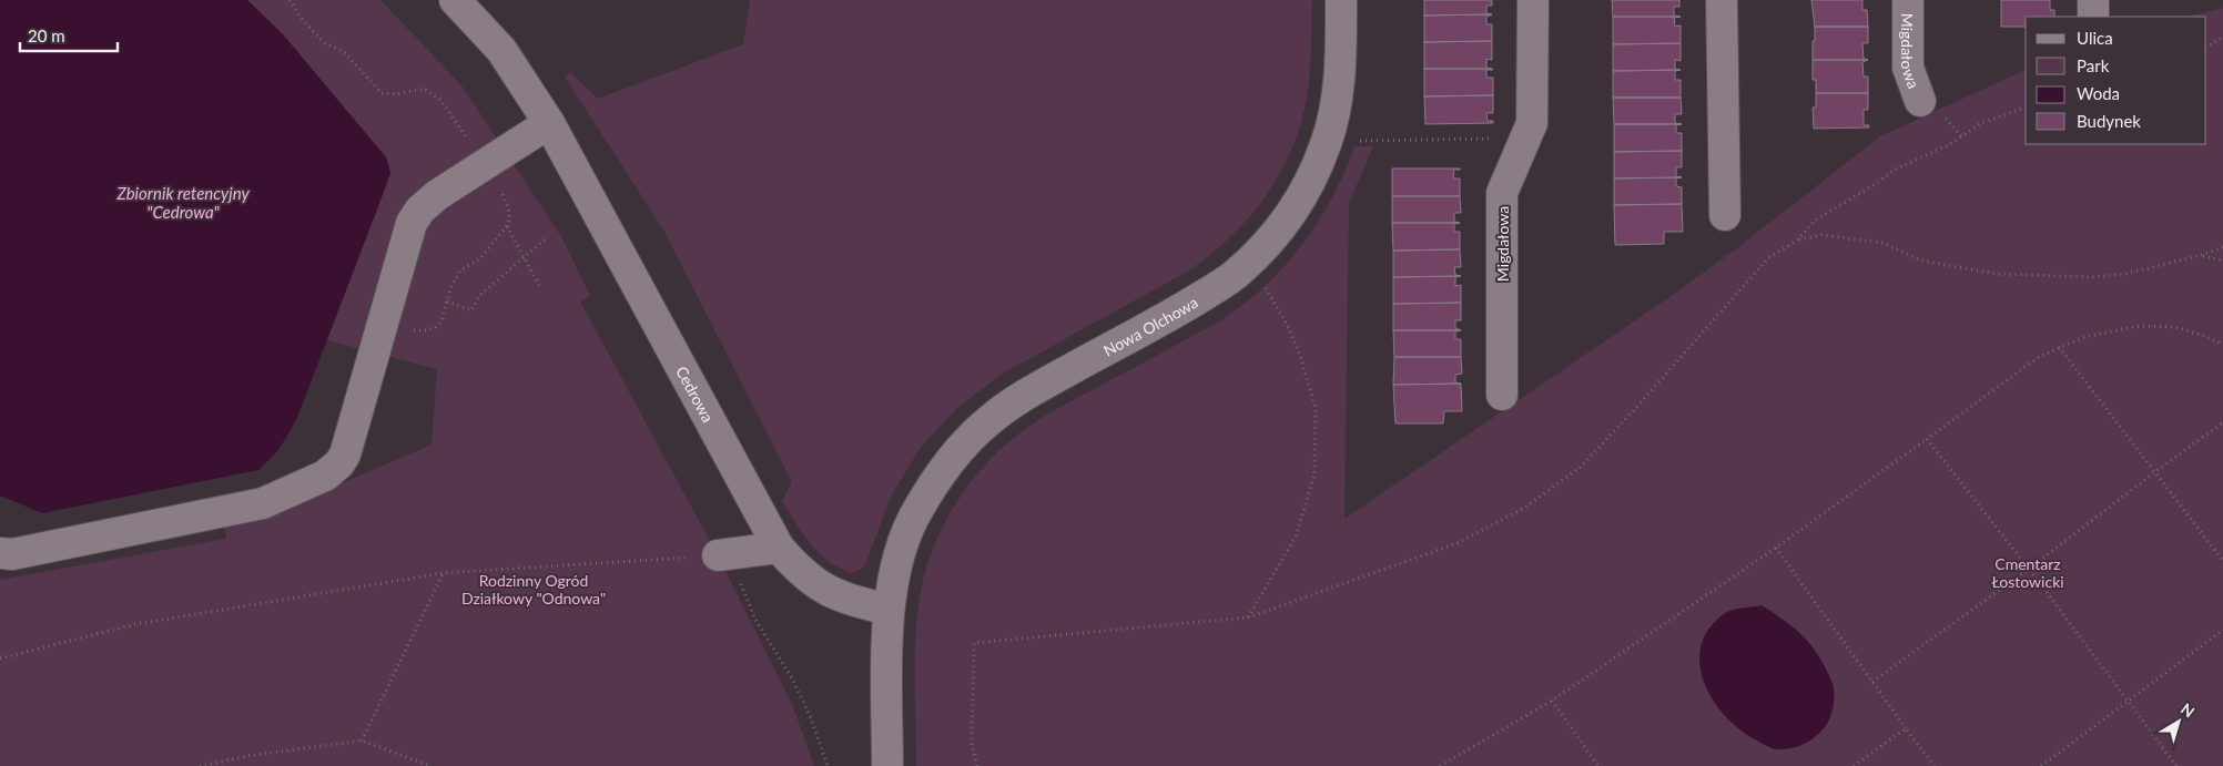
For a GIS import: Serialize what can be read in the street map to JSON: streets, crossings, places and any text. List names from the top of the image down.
{
  "streets": {
    "street": ["Migdałowa", "Nowa Olchowa", "Cedrowa"]
  },
  "crossings": [
    ["Nowa Olchowa", "Cedrowa"]
  ],
  "water": ["Zbiornik retencyjny \"Cedrowa\""],
  "parks": ["Cmentarz Łostowicki", "Rodzinny Ogród Działkowy \"Odnowa\""],
  "legend": [
    "Ulica",
    "Park",
    "Woda",
    "Budynek"
  ],
  "scale_bar": "20 m",
  "north": "top right"
}
